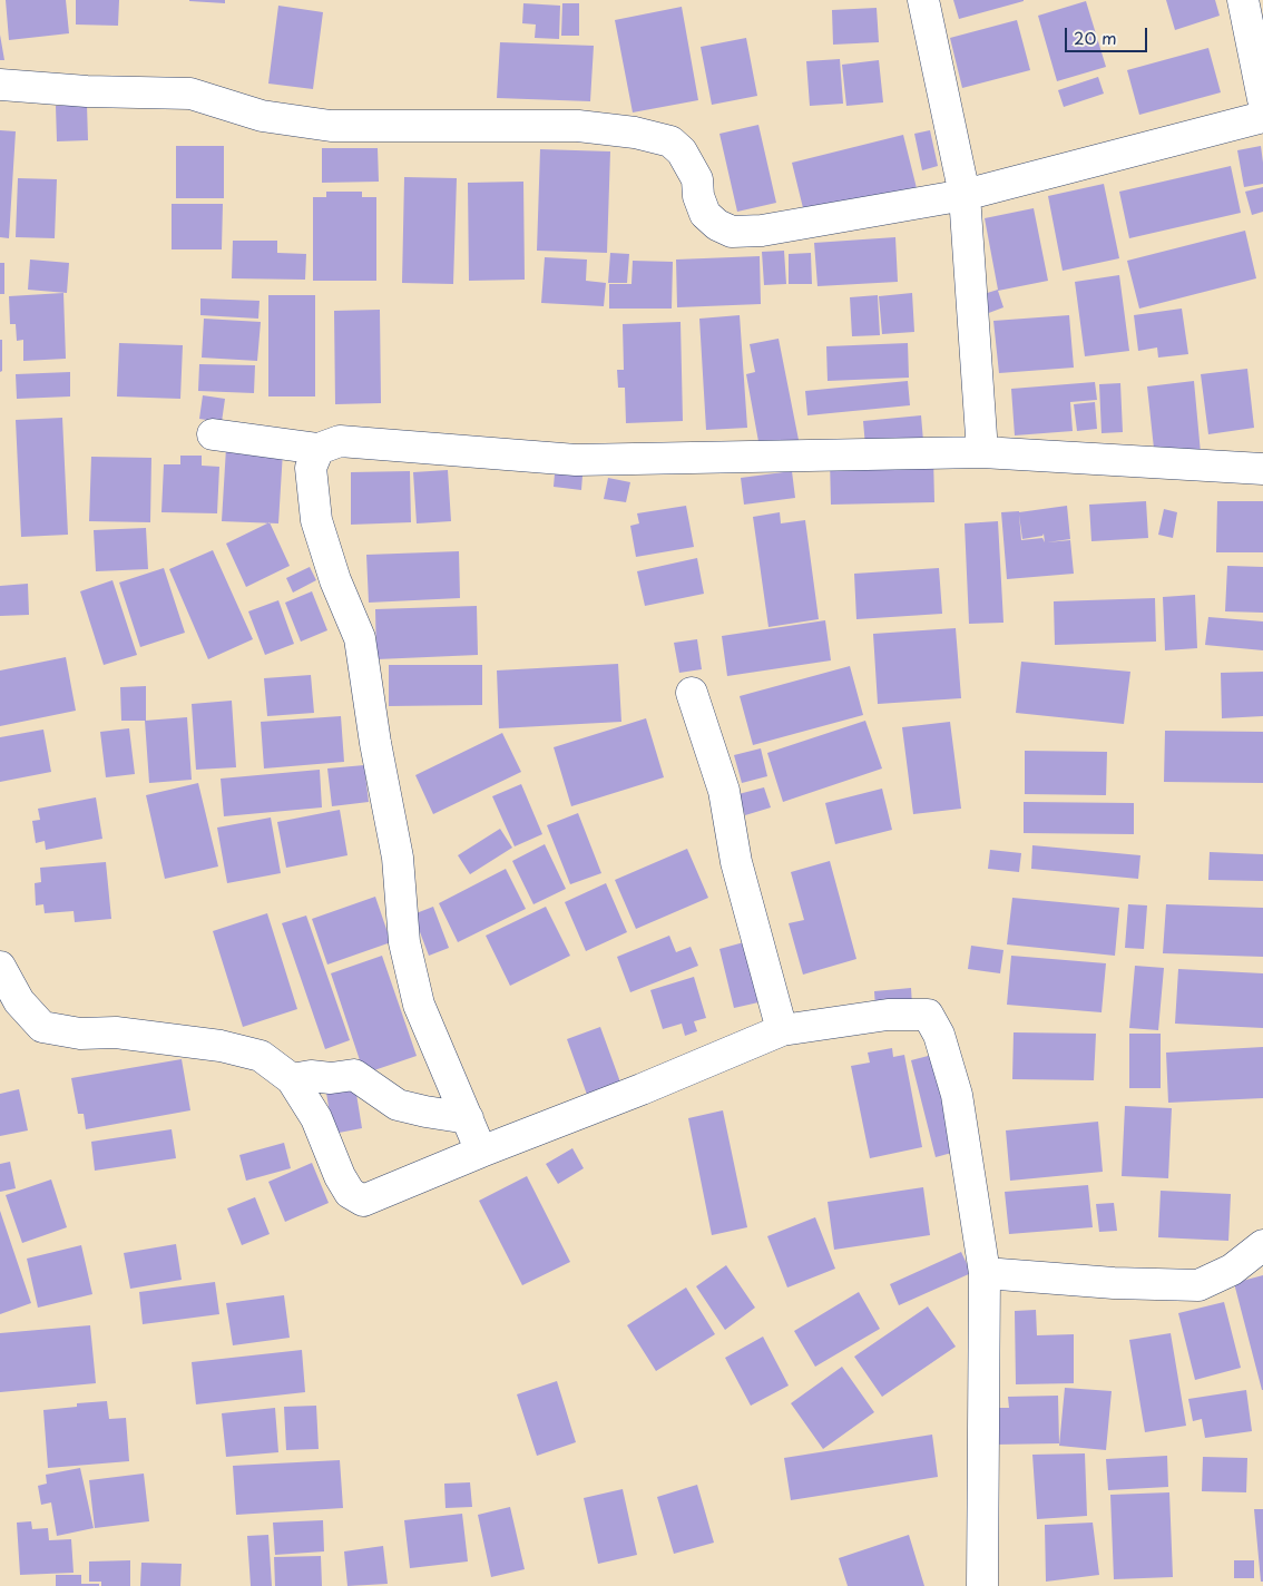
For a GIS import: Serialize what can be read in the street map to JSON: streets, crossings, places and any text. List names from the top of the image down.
{
  "scale_bar": "20 m"
}
